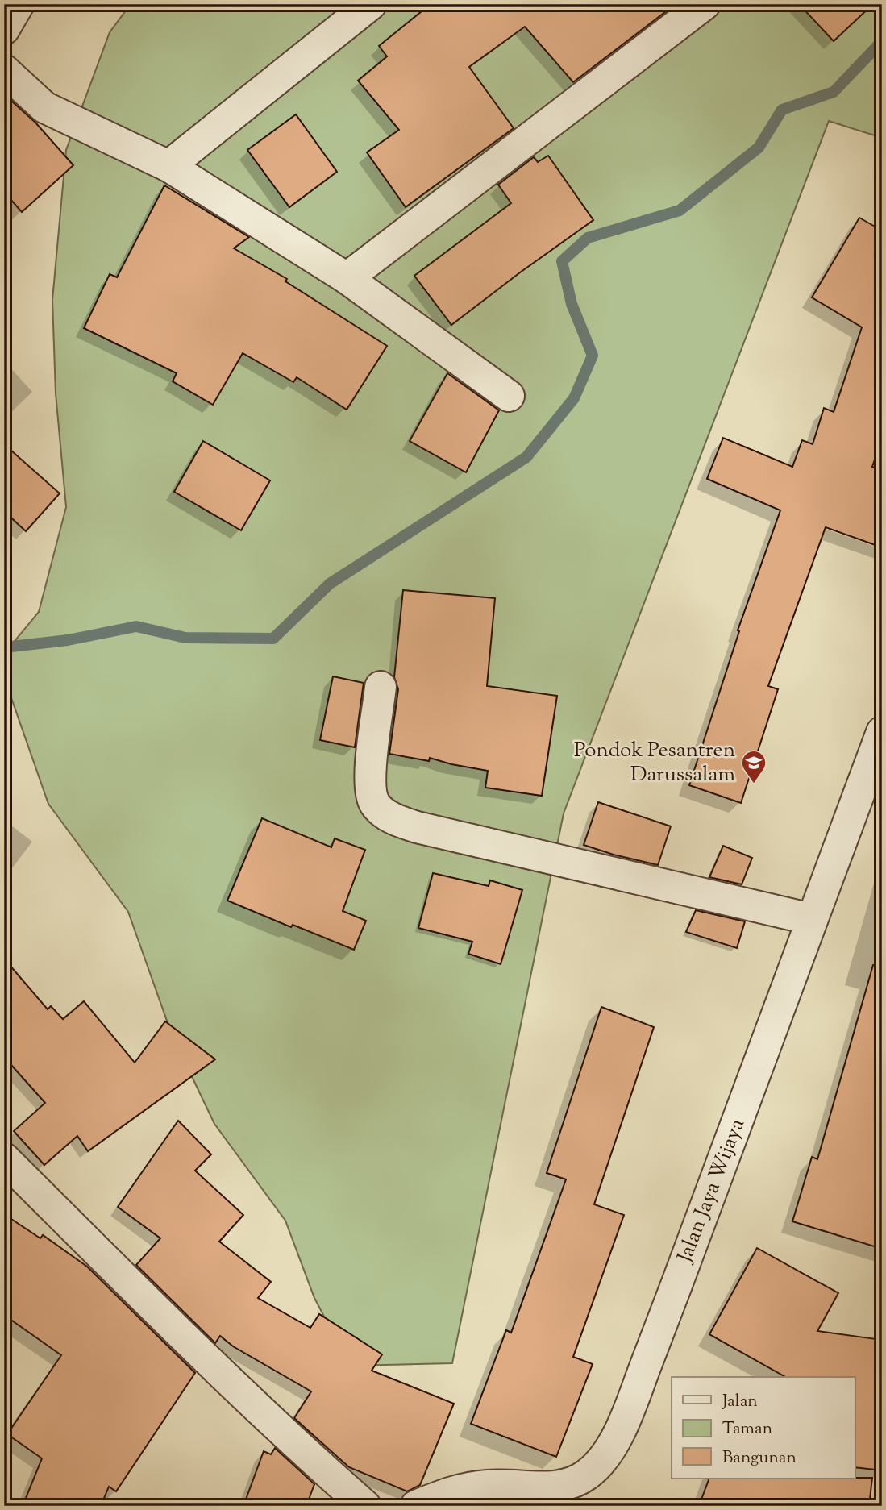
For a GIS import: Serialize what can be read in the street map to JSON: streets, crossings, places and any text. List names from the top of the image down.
{
  "streets": {
    "street": ["Jalan Jaya Wijaya"]
  },
  "places": {
    "school or university": ["Pondok Pesantren Darussalam"]
  },
  "legend": ["Jalan", "Taman", "Bangunan"]
}
